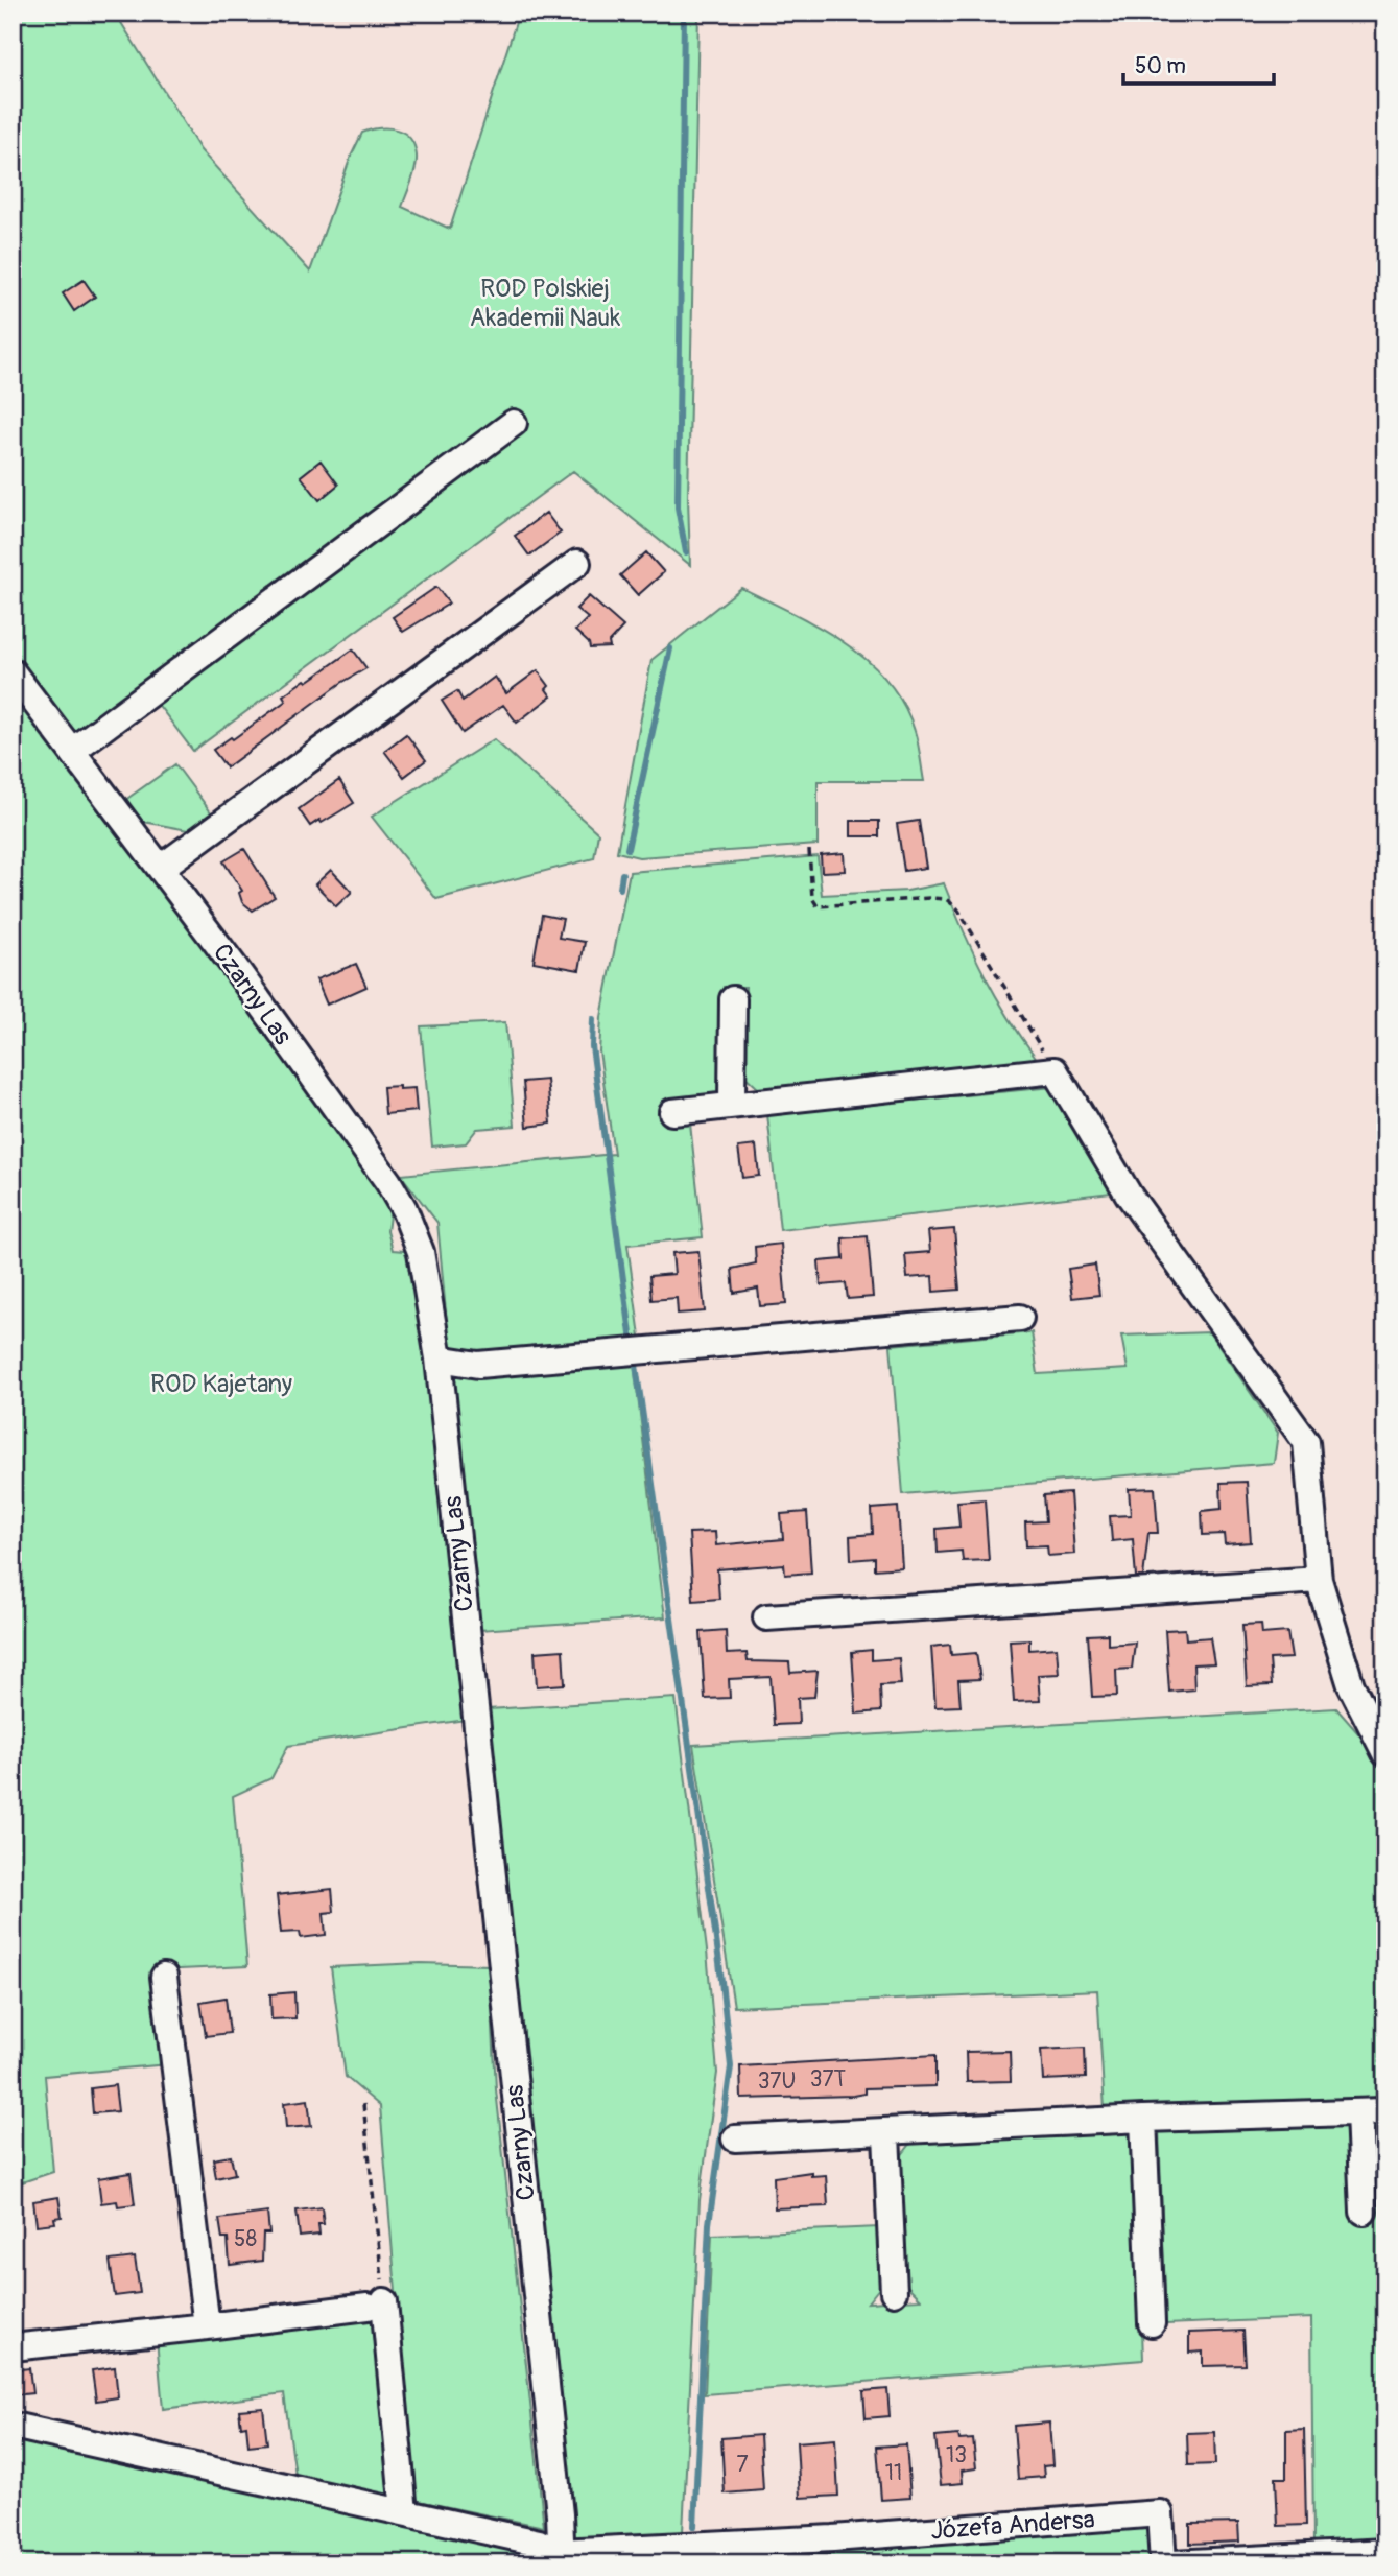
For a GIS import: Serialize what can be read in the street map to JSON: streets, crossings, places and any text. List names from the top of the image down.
{
  "streets": {
    "street": ["Czarny Las", "Józefa Andersa"]
  },
  "crossings": [
    ["Czarny Las", "Józefa Andersa"]
  ],
  "parks": ["ROD Polskiej Akademii Nauk", "ROD Kajetany"],
  "house_numbers": [
    "37T",
    "37U",
    "58",
    "13",
    "7",
    "11"
  ],
  "scale_bar": "50 m"
}
